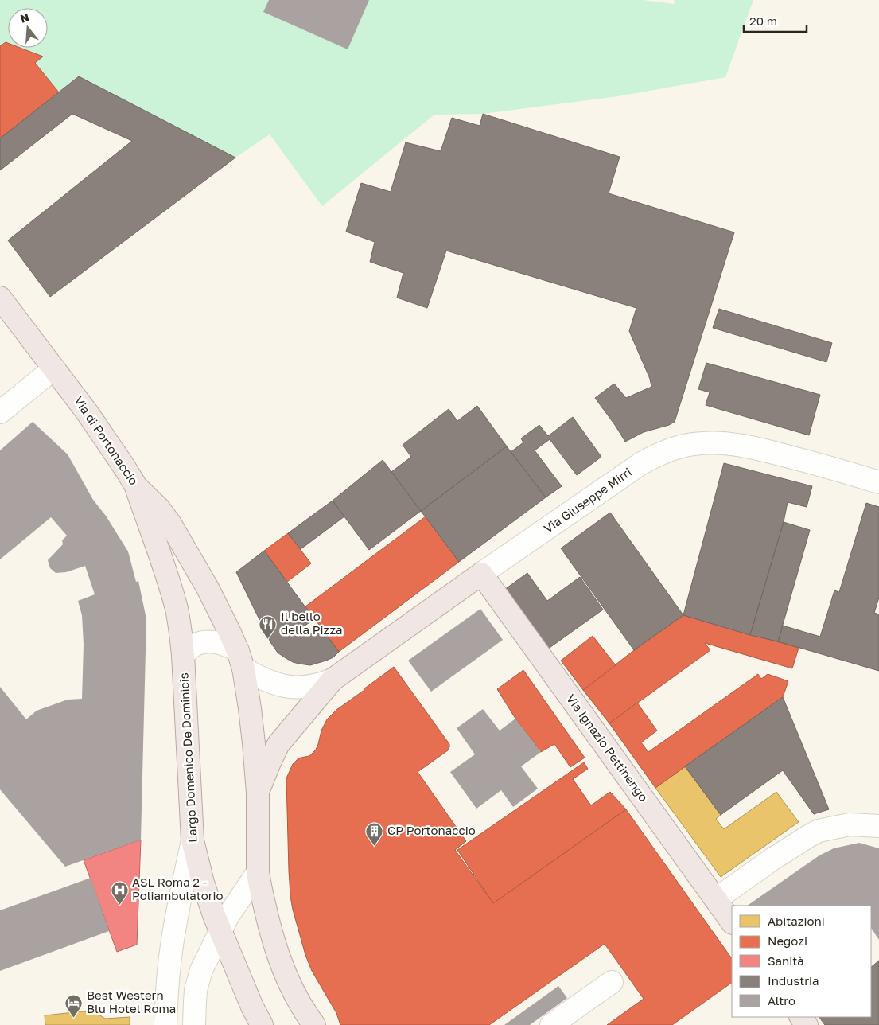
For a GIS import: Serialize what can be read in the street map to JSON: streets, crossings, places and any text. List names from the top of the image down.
{
  "streets": {
    "main road": [
      "Via di Portonaccio",
      "Via Giuseppe Mirri",
      "Via Ignazio Pettinengo",
      "Largo Domenico De Dominicis"
    ]
  },
  "crossings": [
    ["Via di Portonaccio", "Via Giuseppe Mirri"],
    ["Via di Portonaccio", "Largo Domenico De Dominicis"],
    ["Via Giuseppe Mirri", "Via Ignazio Pettinengo"]
  ],
  "places": {
    "restaurant": ["Il bello della Pizza"],
    "building": ["CP Portonaccio"],
    "hospital": ["ASL Roma 2 - Poliambulatorio"],
    "hotel": ["Best Western Blu Hotel Roma"]
  },
  "legend": [
    "Abitazioni",
    "Negozi",
    "Sanità",
    "Industria",
    "Altro"
  ],
  "scale_bar": "20 m",
  "north": "top"
}
